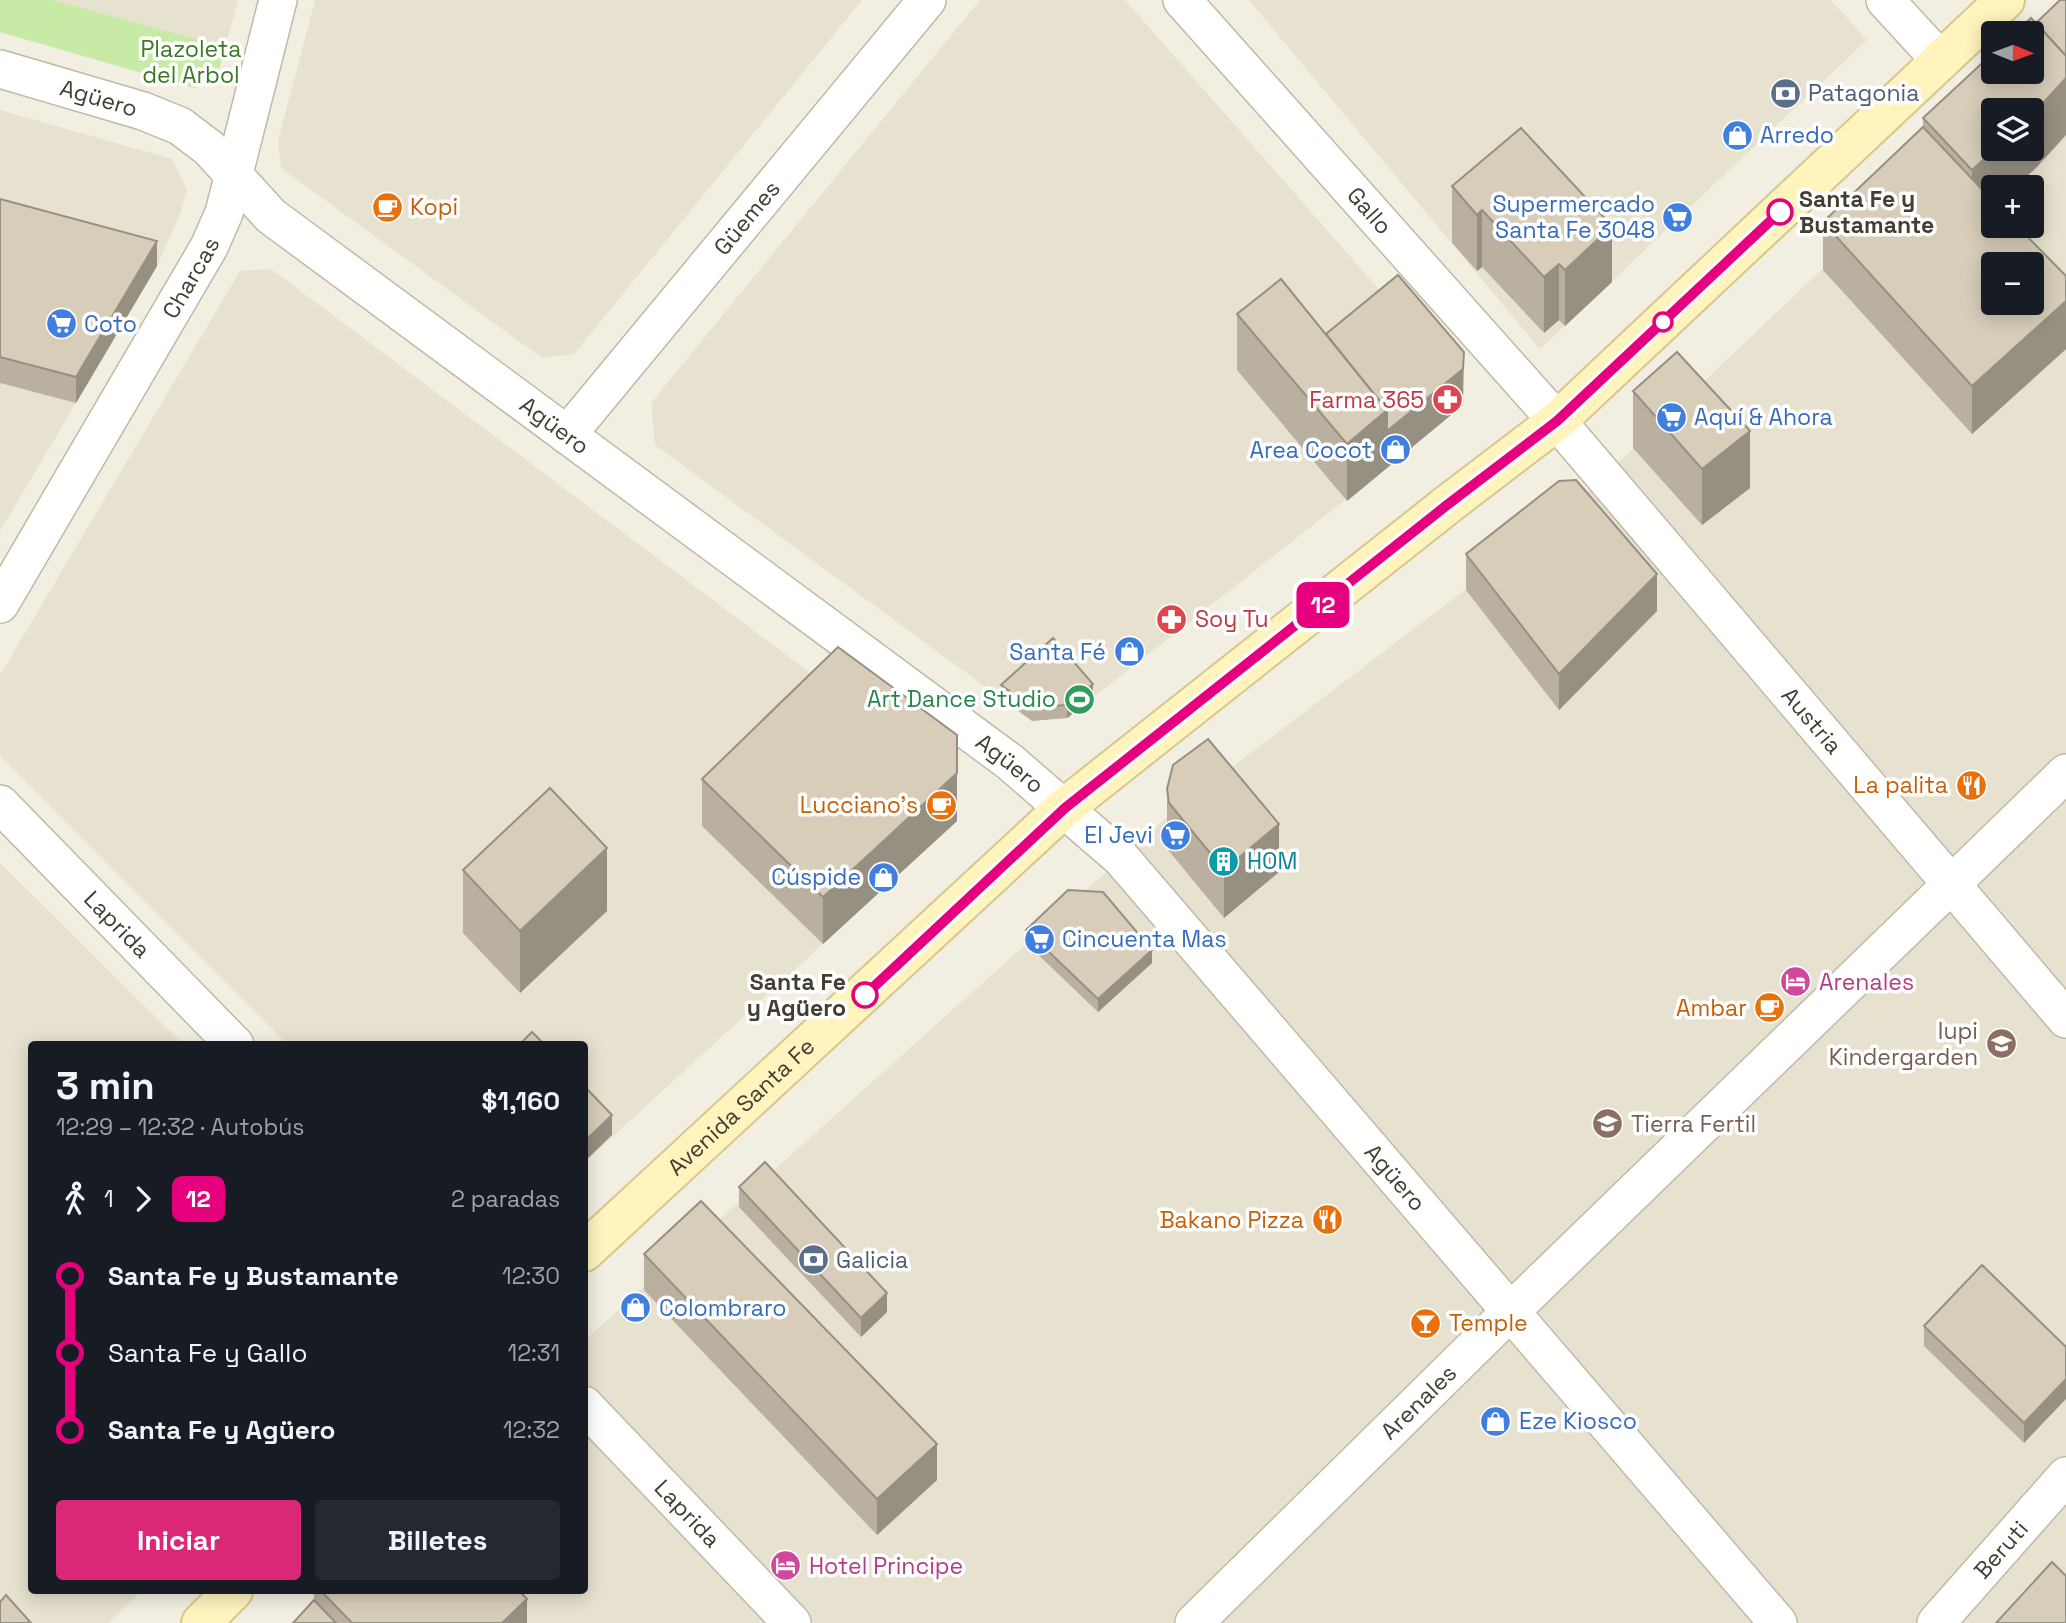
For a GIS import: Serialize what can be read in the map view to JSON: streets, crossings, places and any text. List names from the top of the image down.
{
  "streets": {
    "main road": ["Avenida Santa Fe"],
    "street": [
      "Agüero",
      "Gallo",
      "Güemes",
      "Charcas",
      "Austria",
      "Laprida",
      "Arenales",
      "Beruti"
    ]
  },
  "crossings": [
    ["Agüero", "Güemes"],
    ["Agüero", "Charcas"],
    ["Agüero", "Avenida Santa Fe"],
    ["Agüero", "Arenales"],
    ["Gallo", "Austria"],
    ["Gallo", "Avenida Santa Fe"],
    ["Austria", "Avenida Santa Fe"],
    ["Austria", "Arenales"]
  ],
  "parks": ["Plazoleta del Arbol"],
  "places": {
    "bank": ["Patagonia", "Galicia"],
    "shop": [
      "Arredo",
      "Area Cocot",
      "Santa Fé",
      "Cúspide",
      "Colombraro",
      "Eze Kiosco"
    ],
    "cafe": ["Kopi", "Lucciano's", "Ambar"],
    "other": ["Santa Fe y Bustamante", "Santa Fe y Agüero"],
    "supermarket": [
      "Supermercado Santa Fe 3048",
      "Coto",
      "Aquí & Ahora",
      "El Jevi",
      "Cincuenta Mas"
    ],
    "pharmacy": ["Farma 365", "Soy Tu"],
    "sports": ["Art Dance Studio"],
    "restaurant": ["La palita", "Bakano Pizza"],
    "building": ["HOM"],
    "hotel": ["Arenales", "Hotel Principe"],
    "school or university": ["Iupi Kindergarden", "Tierra Fertil"],
    "bar": ["Temple"]
  },
  "lines": ["bus line 12"],
  "north": "right",
  "page": {
    "on_map": "12",
    "map_buttons": ["+", "−"],
    "heading": ["3 min", "12:29 – 12:32 · Autobús", "$1,160"],
    "legs": ["1", "12", "2 paradas"],
    "list": [
      {
        "name": "Santa Fe y Bustamante",
        "value": "12:30"
      },
      {
        "name": "Santa Fe y Gallo",
        "value": "12:31"
      },
      {
        "name": "Santa Fe y Agüero",
        "value": "12:32"
      }
    ],
    "buttons": ["Iniciar", "Billetes"]
  }
}
